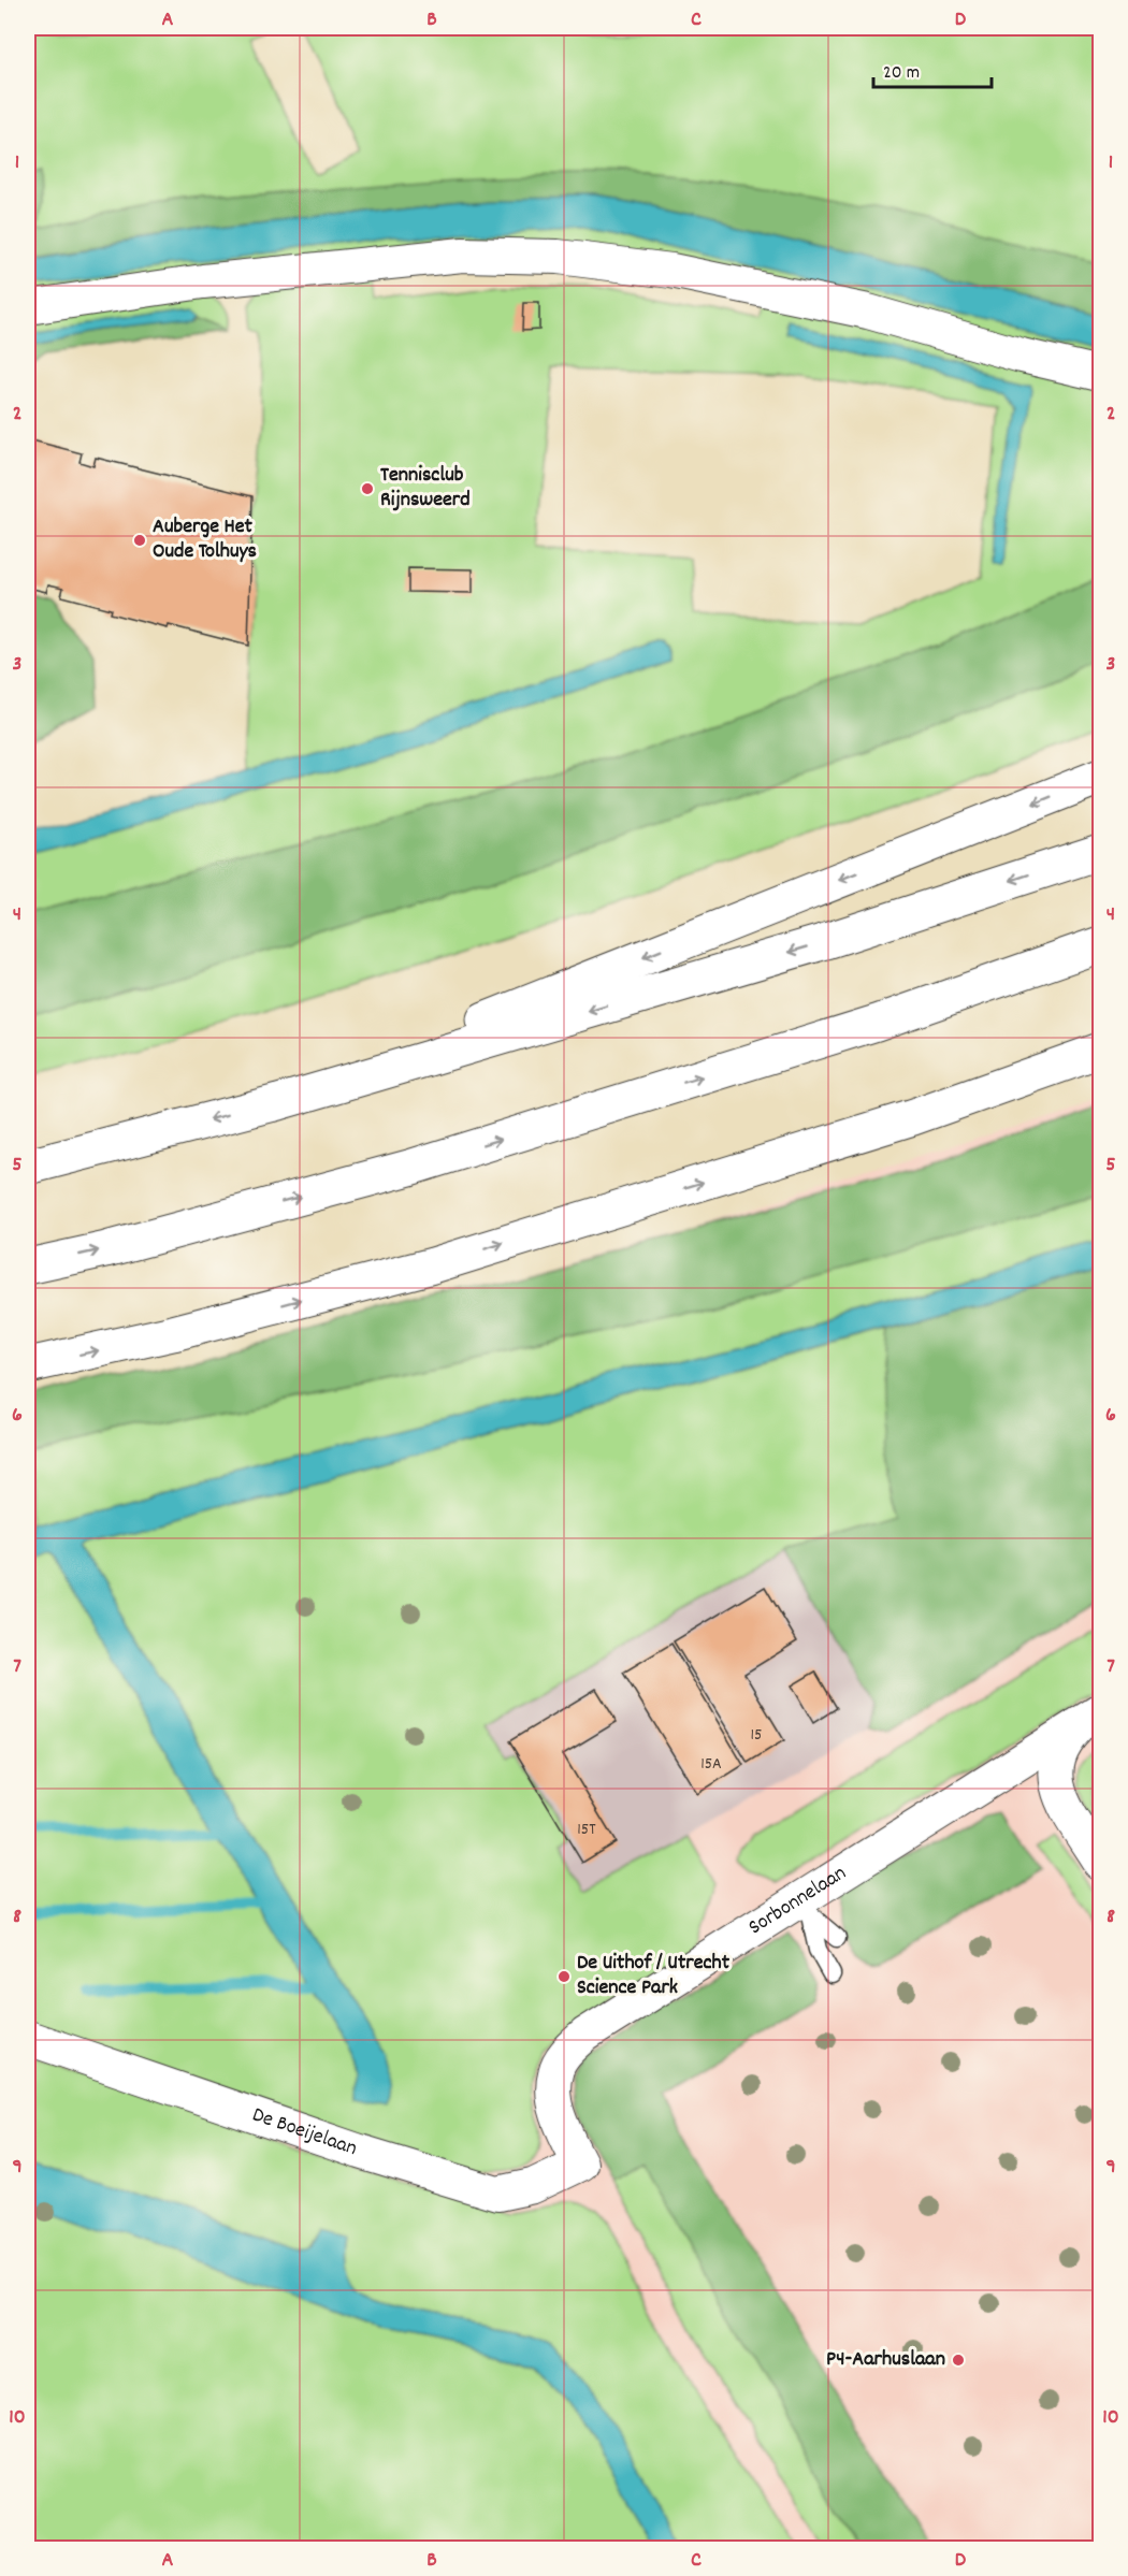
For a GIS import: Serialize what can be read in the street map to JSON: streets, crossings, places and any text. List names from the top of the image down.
{
  "streets": {
    "street": ["Sorbonnelaan", "De Boeijelaan"]
  },
  "crossings": [
    ["Sorbonnelaan", "De Boeijelaan"]
  ],
  "places": [
    "Tennisclub Rijnsweerd",
    "Auberge Het Oude Tolhuys",
    "De Uithof / Utrecht Science Park",
    "P4-Aarhuslaan"
  ],
  "house_numbers": ["15", "15A", "15T"],
  "scale_bar": "20 m",
  "grid": {
    "columns": [
      "A",
      "B",
      "C",
      "D"
    ],
    "rows": [
      "1",
      "2",
      "3",
      "4",
      "5",
      "6",
      "7",
      "8",
      "9",
      "10"
    ]
  }
}
